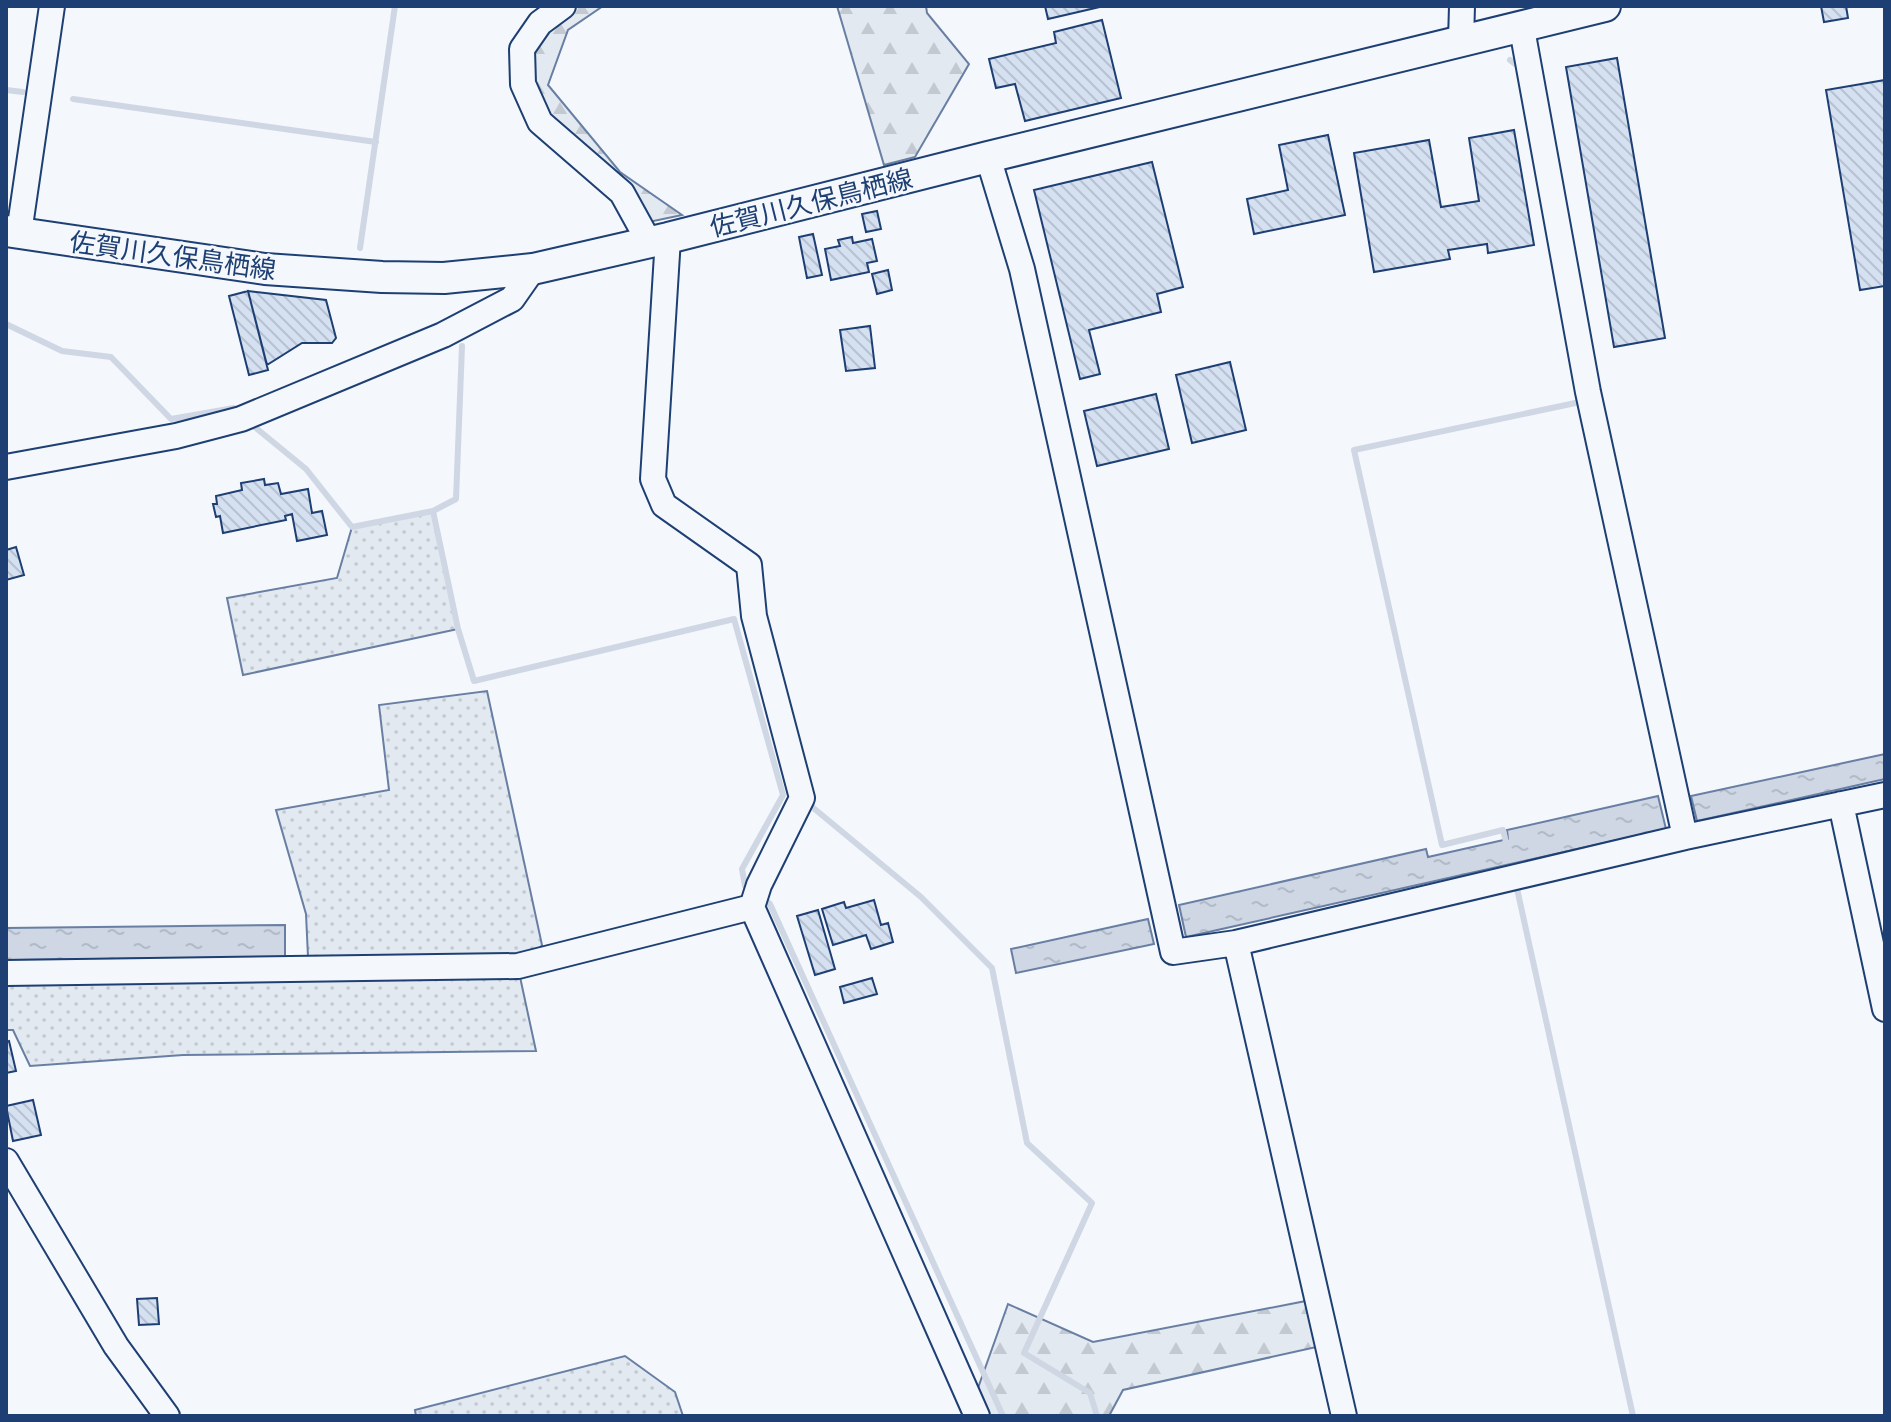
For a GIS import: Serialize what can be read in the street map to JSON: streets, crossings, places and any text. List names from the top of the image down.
{
  "streets": {
    "main road": ["佐賀川久保鳥栖線"]
  }
}
